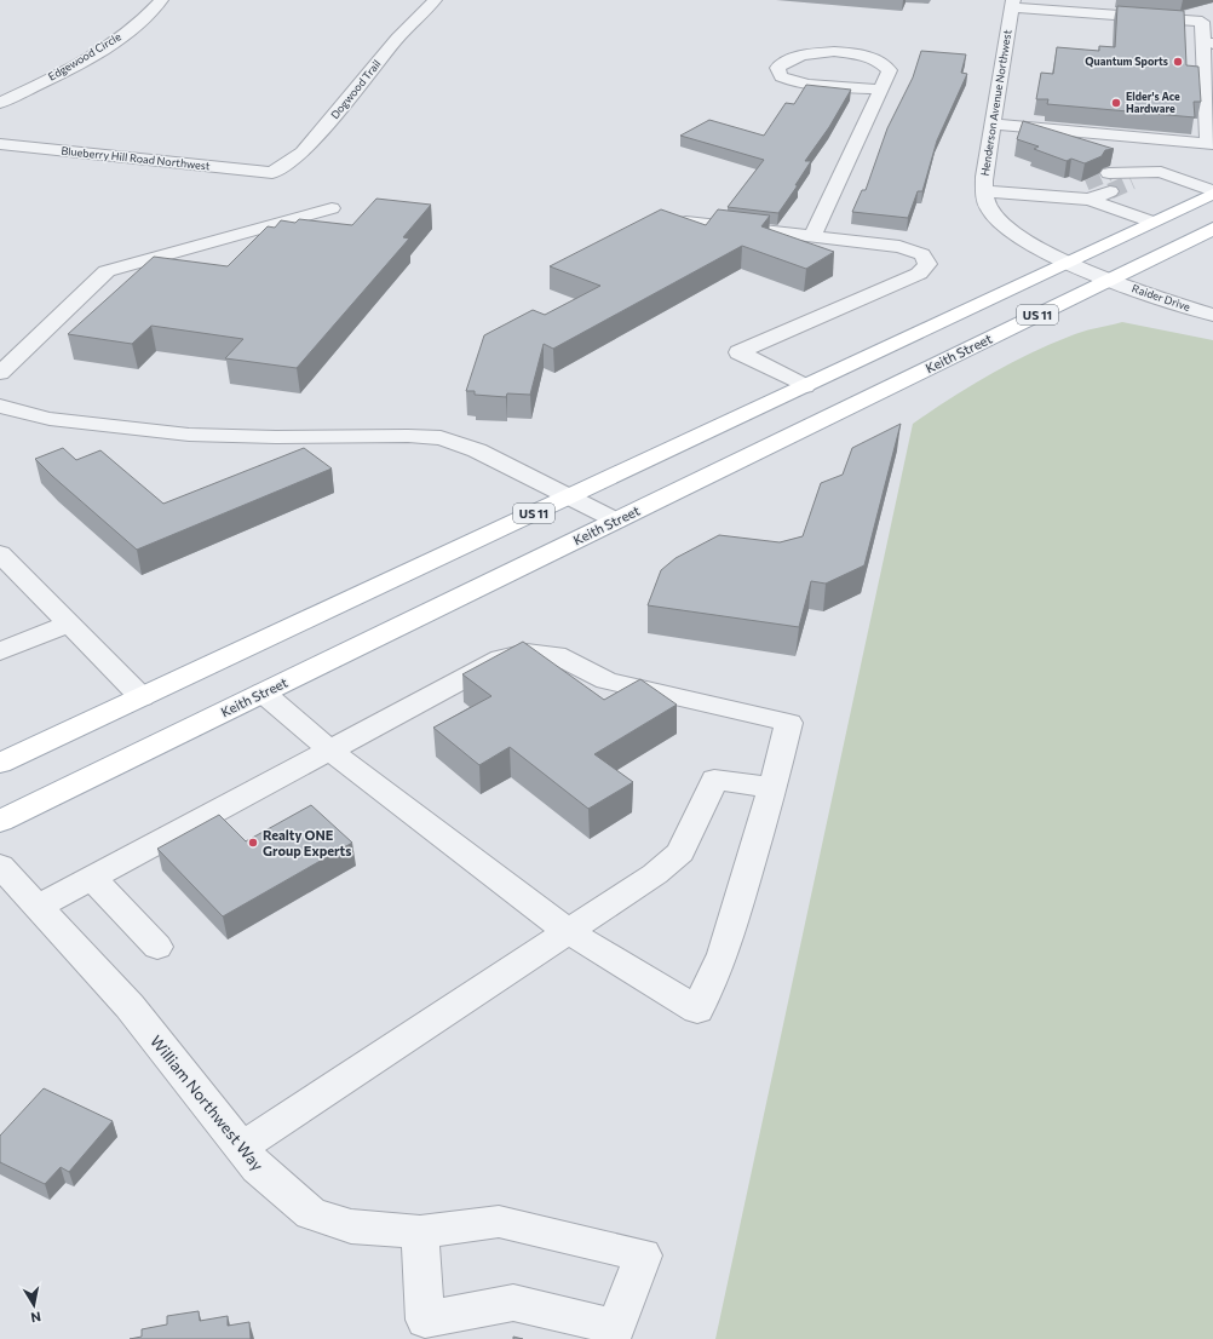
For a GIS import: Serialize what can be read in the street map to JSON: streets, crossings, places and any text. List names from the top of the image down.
{
  "streets": {
    "main road": ["US 11", "Keith Street"],
    "street": [
      "Edgewood Circle",
      "Dogwood Trail",
      "Henderson Avenue Northwest",
      "Blueberry Hill Road Northwest",
      "Raider Drive",
      "William Northwest Way"
    ]
  },
  "crossings": [
    ["Dogwood Trail", "Blueberry Hill Road Northwest"],
    ["Henderson Avenue Northwest", "Raider Drive"],
    ["Henderson Avenue Northwest", "US 11"],
    ["Henderson Avenue Northwest", "Keith Street"],
    ["Raider Drive", "Keith Street"]
  ],
  "places": ["Quantum Sports", "Elder's Ace Hardware", "Realty ONE Group Experts"],
  "north": "bottom"
}
